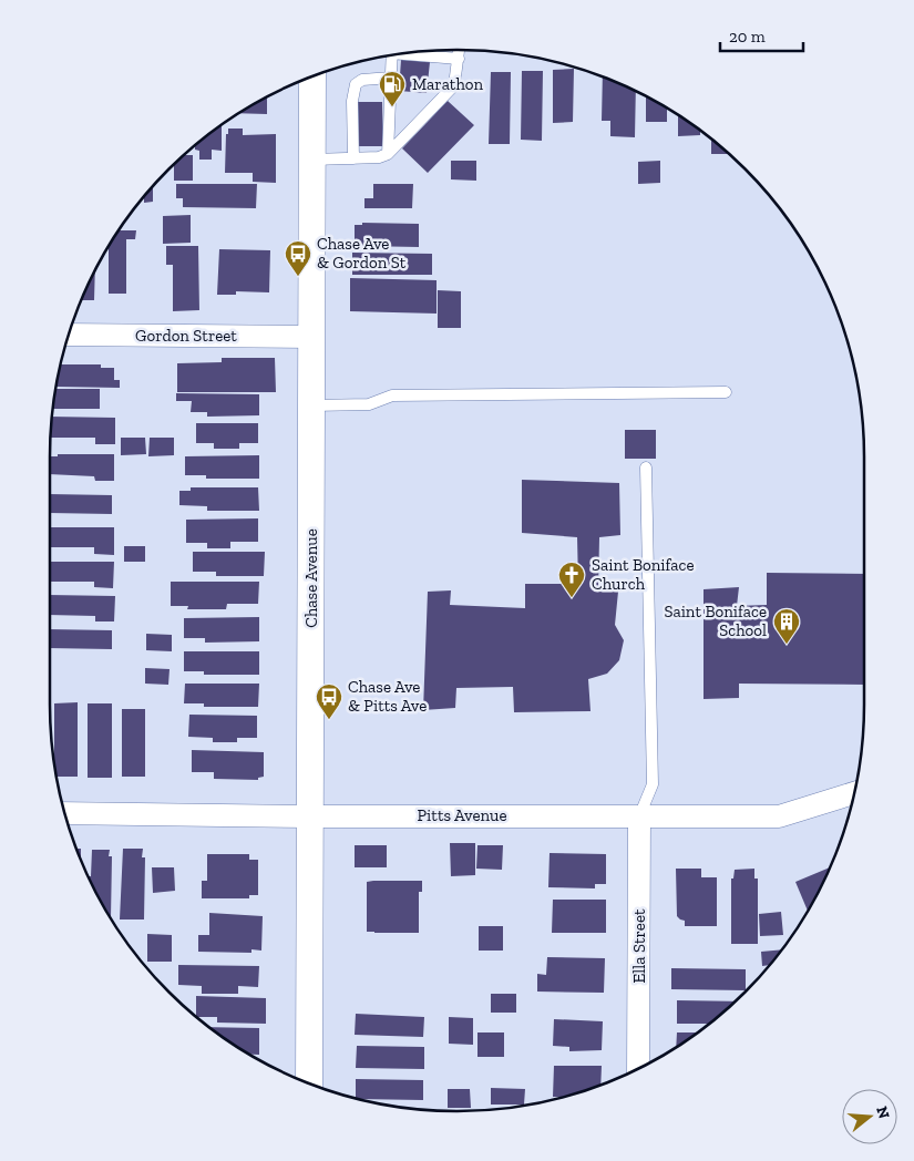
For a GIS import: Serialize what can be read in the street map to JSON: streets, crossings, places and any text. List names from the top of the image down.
{
  "streets": {
    "street": [
      "Gordon Street",
      "Chase Avenue",
      "Pitts Avenue",
      "Ella Street"
    ]
  },
  "crossings": [
    ["Gordon Street", "Chase Avenue"],
    ["Chase Avenue", "Pitts Avenue"],
    ["Pitts Avenue", "Ella Street"]
  ],
  "places": {
    "fuel station": ["Marathon"],
    "bus stop": ["Chase Ave & Gordon St", "Chase Ave & Pitts Ave"],
    "church": ["Saint Boniface Church"],
    "building": ["Saint Boniface School"]
  },
  "scale_bar": "20 m",
  "north": "right"
}
